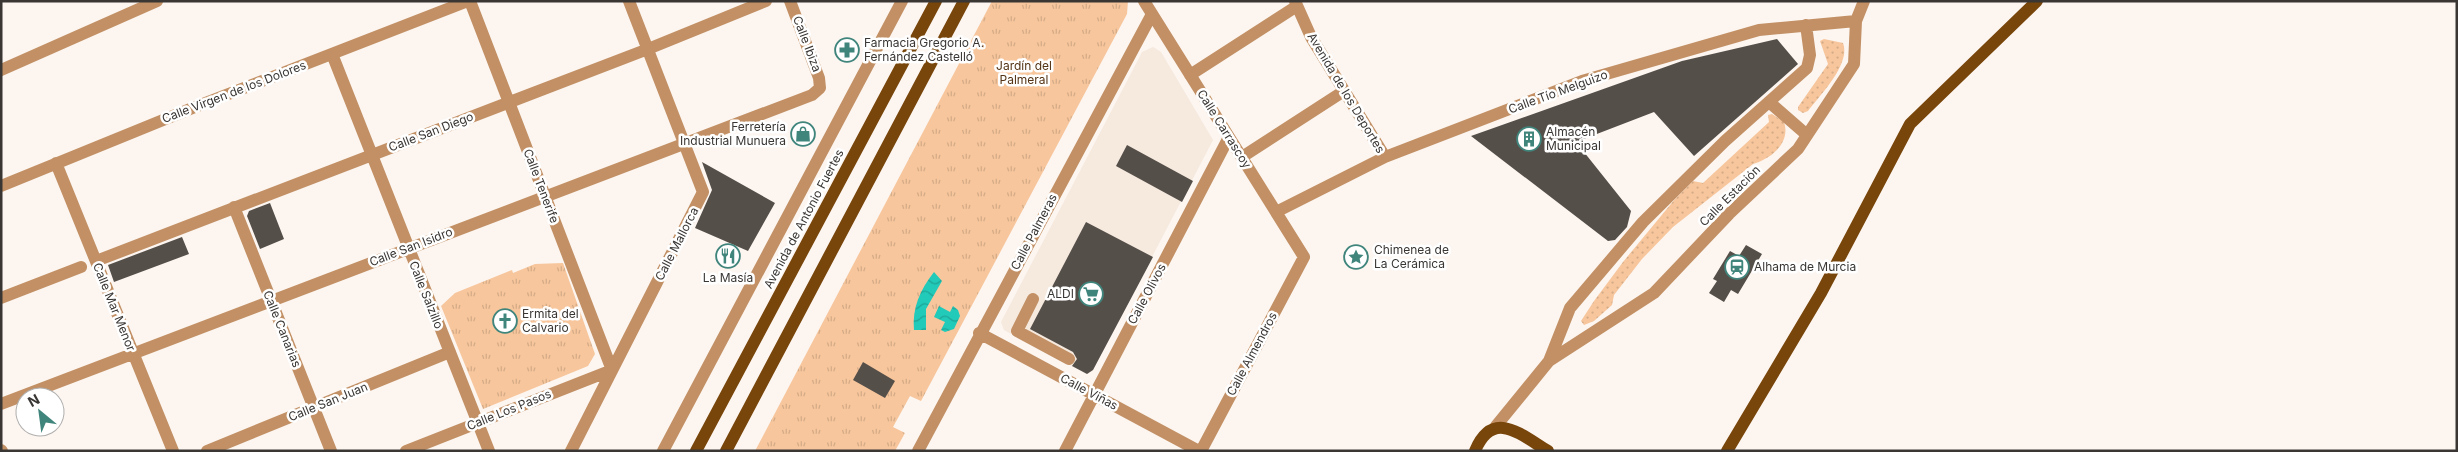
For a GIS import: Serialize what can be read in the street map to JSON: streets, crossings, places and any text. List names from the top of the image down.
{
  "streets": {
    "main road": ["Calle Estación", "Avenida de Antonio Fuertes"],
    "street": [
      "Calle Ibiza",
      "Calle Virgen de los Dolores",
      "Calle Tío Melguizo",
      "Avenida de los Deportes",
      "Calle Carrascoy",
      "Calle San Diego",
      "Calle Tenerife",
      "Calle Palmeras",
      "Calle Mallorca",
      "Calle San Isidro",
      "Calle Olivos",
      "Calle Salzillo",
      "Calle Mar Menor",
      "Calle Canarias",
      "Calle Almendros",
      "Calle Viñas",
      "Calle San Juan",
      "Calle Los Pasos"
    ]
  },
  "crossings": [
    ["Calle Ibiza", "Calle San Isidro"],
    ["Calle Virgen de los Dolores", "Calle Tenerife"],
    ["Calle Virgen de los Dolores", "Calle Salzillo"],
    ["Calle Virgen de los Dolores", "Calle Mar Menor"],
    ["Calle Tío Melguizo", "Avenida de los Deportes"],
    ["Calle Tío Melguizo", "Calle Carrascoy"],
    ["Calle Tío Melguizo", "Calle Estación"],
    ["Calle Carrascoy", "Calle Palmeras"],
    ["Calle Carrascoy", "Calle Olivos"],
    ["Calle Carrascoy", "Calle Almendros"],
    ["Calle San Diego", "Calle Tenerife"],
    ["Calle San Diego", "Calle Mallorca"],
    ["Calle San Diego", "Calle Salzillo"],
    ["Calle San Diego", "Calle Mar Menor"],
    ["Calle San Diego", "Calle Canarias"],
    ["Calle Tenerife", "Calle Mallorca"],
    ["Calle Tenerife", "Calle San Isidro"],
    ["Calle Tenerife", "Calle Los Pasos"],
    ["Calle Palmeras", "Calle Viñas"],
    ["Calle Mallorca", "Calle San Isidro"],
    ["Calle Mallorca", "Calle Los Pasos"],
    ["Calle San Isidro", "Calle Salzillo"],
    ["Calle San Isidro", "Calle Mar Menor"],
    ["Calle San Isidro", "Calle Canarias"],
    ["Calle Olivos", "Calle Viñas"],
    ["Calle Salzillo", "Calle San Juan"],
    ["Calle Salzillo", "Calle Los Pasos"],
    ["Calle Canarias", "Calle San Juan"],
    ["Calle Almendros", "Calle Viñas"]
  ],
  "parks": ["Jardín del Palmeral"],
  "places": {
    "pharmacy": ["Farmacia Gregorio A. Fernández Castelló"],
    "shop": ["Ferretería Industrial Munuera"],
    "building": ["Almacén Municipal"],
    "restaurant": ["La Masía"],
    "place": ["Chimenea de La Cerámica"],
    "station": ["Alhama de Murcia"],
    "supermarket": ["ALDI"],
    "church": ["Ermita del Calvario"]
  },
  "north": "top left"
}
